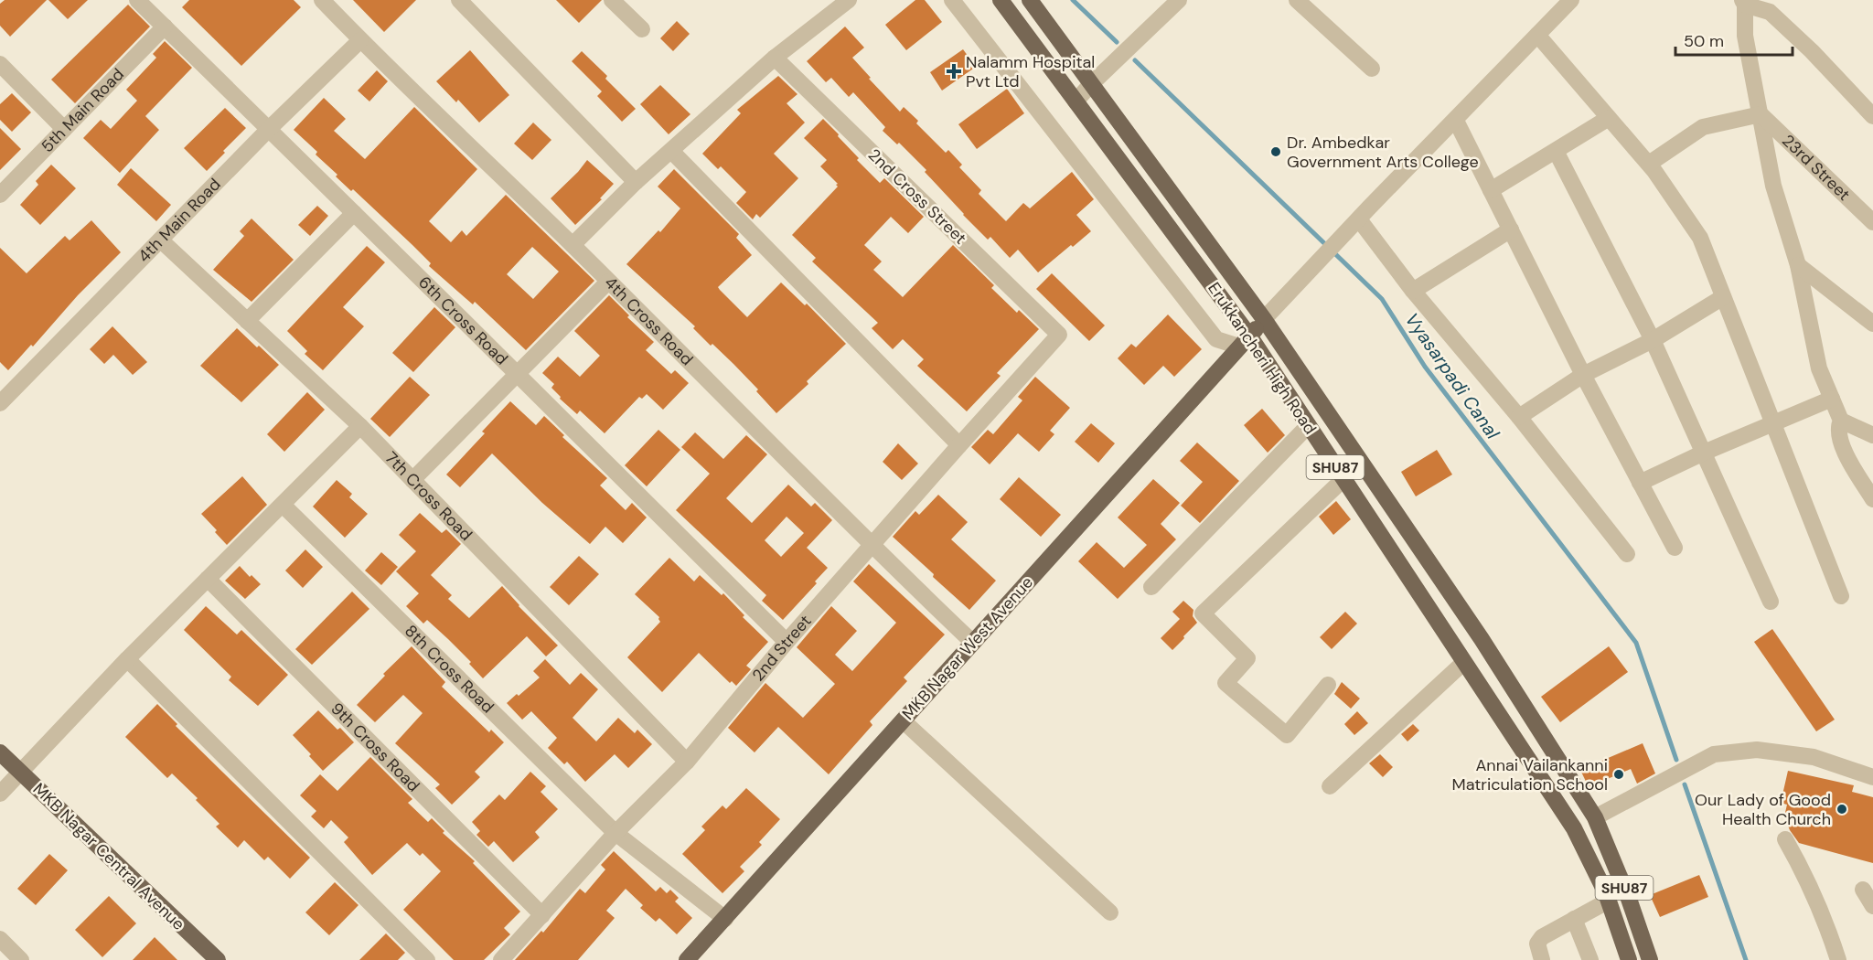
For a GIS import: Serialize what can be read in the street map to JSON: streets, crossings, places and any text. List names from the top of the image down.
{
  "streets": {
    "main road": [
      "Erukkancheri High Road",
      "SHU87",
      "MKB Nagar West Avenue",
      "MKB Nagar Central Avenue"
    ],
    "street": [
      "5th Main Road",
      "23rd Street",
      "2nd Cross Street",
      "4th Main Road",
      "6th Cross Road",
      "4th Cross Road",
      "7th Cross Road",
      "2nd Street",
      "8th Cross Road",
      "9th Cross Road"
    ]
  },
  "crossings": [
    ["5th Main Road", "6th Cross Road"],
    ["2nd Cross Street", "2nd Street"],
    ["4th Main Road", "6th Cross Road"],
    ["4th Main Road", "4th Cross Road"],
    ["4th Main Road", "7th Cross Road"],
    ["6th Cross Road", "2nd Street"],
    ["4th Cross Road", "MKB Nagar West Avenue"],
    ["4th Cross Road", "2nd Street"],
    ["Erukkancheri High Road", "MKB Nagar West Avenue"],
    ["SHU87", "MKB Nagar West Avenue"],
    ["7th Cross Road", "2nd Street"],
    ["MKB Nagar West Avenue", "8th Cross Road"],
    ["2nd Street", "8th Cross Road"],
    ["2nd Street", "9th Cross Road"]
  ],
  "water": ["Vyasarpadi Canal"],
  "places": {
    "health": ["Nalamm Hospital Pvt Ltd"],
    "other": ["Dr. Ambedkar Government Arts College", "Annai Vailankanni Matriculation School", "Our Lady of Good Health Church"]
  },
  "scale_bar": "50 m"
}
